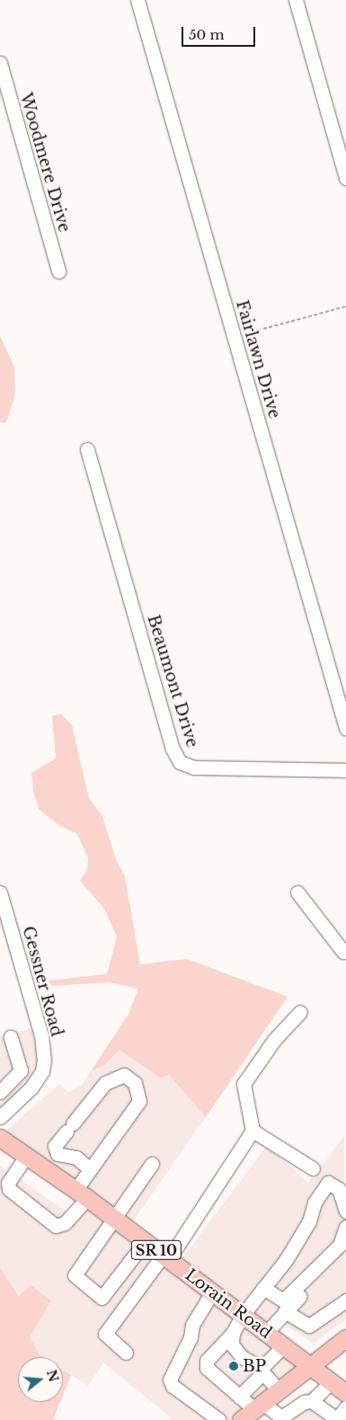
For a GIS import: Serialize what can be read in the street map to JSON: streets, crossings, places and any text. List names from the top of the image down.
{
  "streets": {
    "main road": ["SR 10", "Lorain Road"],
    "street": [
      "Woodmere Drive",
      "Fairlawn Drive",
      "Beaumont Drive",
      "Gessner Road"
    ]
  },
  "places": ["BP"],
  "scale_bar": "50 m",
  "north": "right"
}
